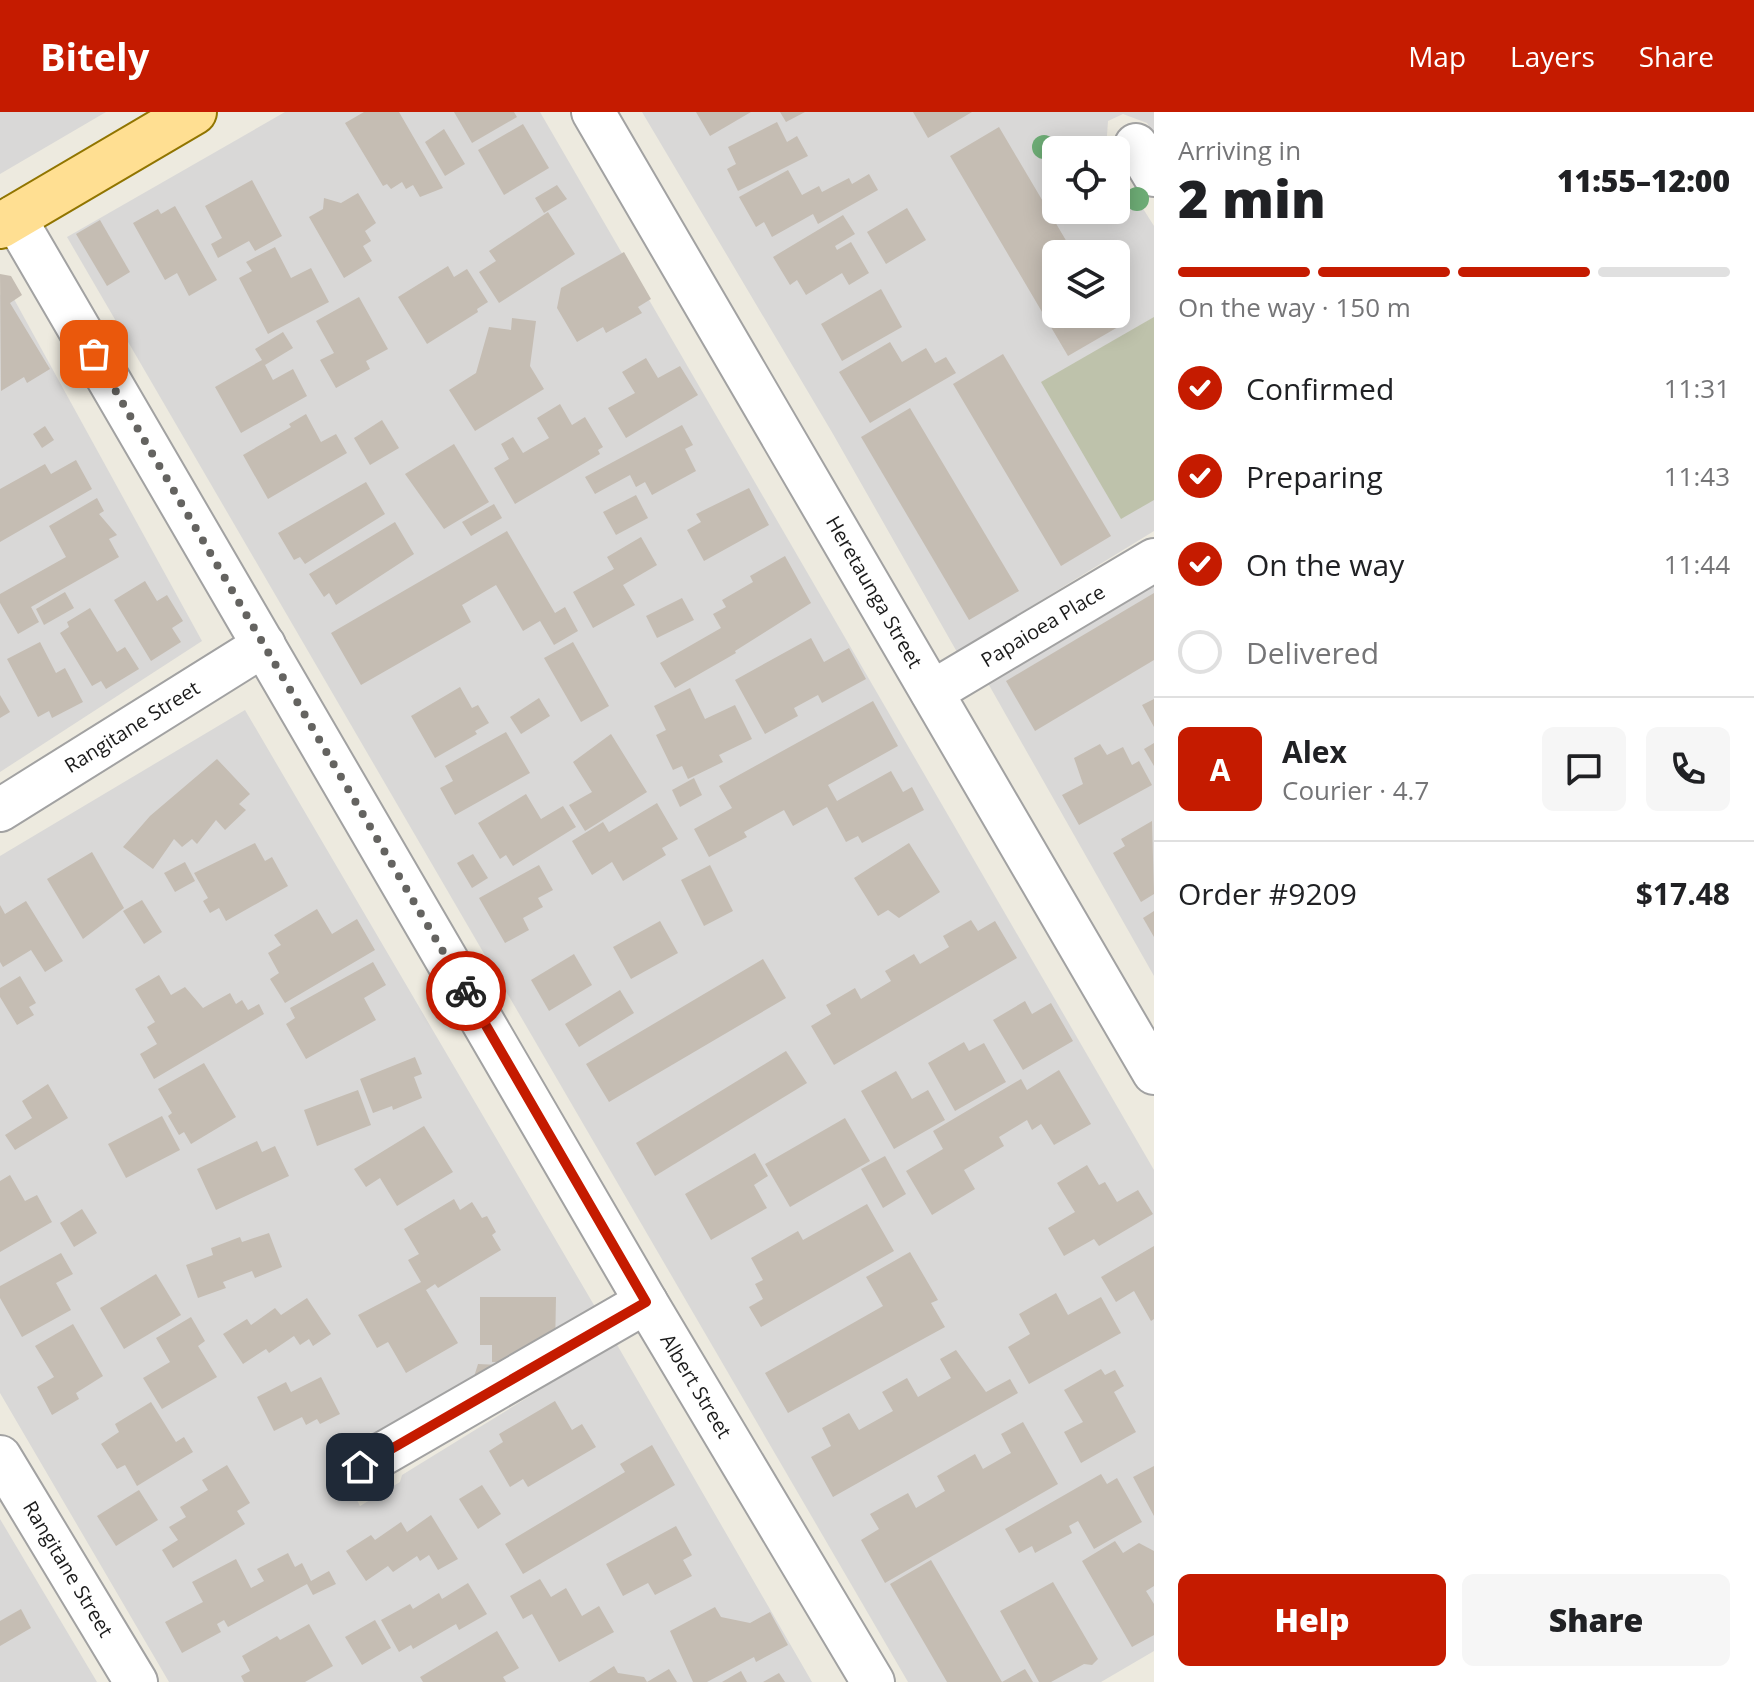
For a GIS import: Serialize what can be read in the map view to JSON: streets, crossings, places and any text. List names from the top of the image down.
{
  "streets": {
    "street": [
      "Heretaunga Street",
      "Papaioea Place",
      "Rangitane Street",
      "Albert Street"
    ]
  },
  "crossings": [
    ["Heretaunga Street", "Papaioea Place"],
    ["Rangitane Street", "Albert Street"]
  ],
  "page": {
    "header": "Bitely",
    "nav": ["Map", "Layers", "Share"],
    "heading": ["2 min", "Arriving in", "11:55–12:00"],
    "panel": [
      "Alex",
      "Courier · 4.7",
      "Order #9209",
      "$17.48"
    ],
    "bar": "On the way · 150 m",
    "list": [
      ["Confirmed", "11:31"],
      ["Preparing", "11:43"],
      ["On the way", "11:44"],
      "Delivered"
    ],
    "round": "A",
    "buttons": ["Help", "Share"]
  }
}
